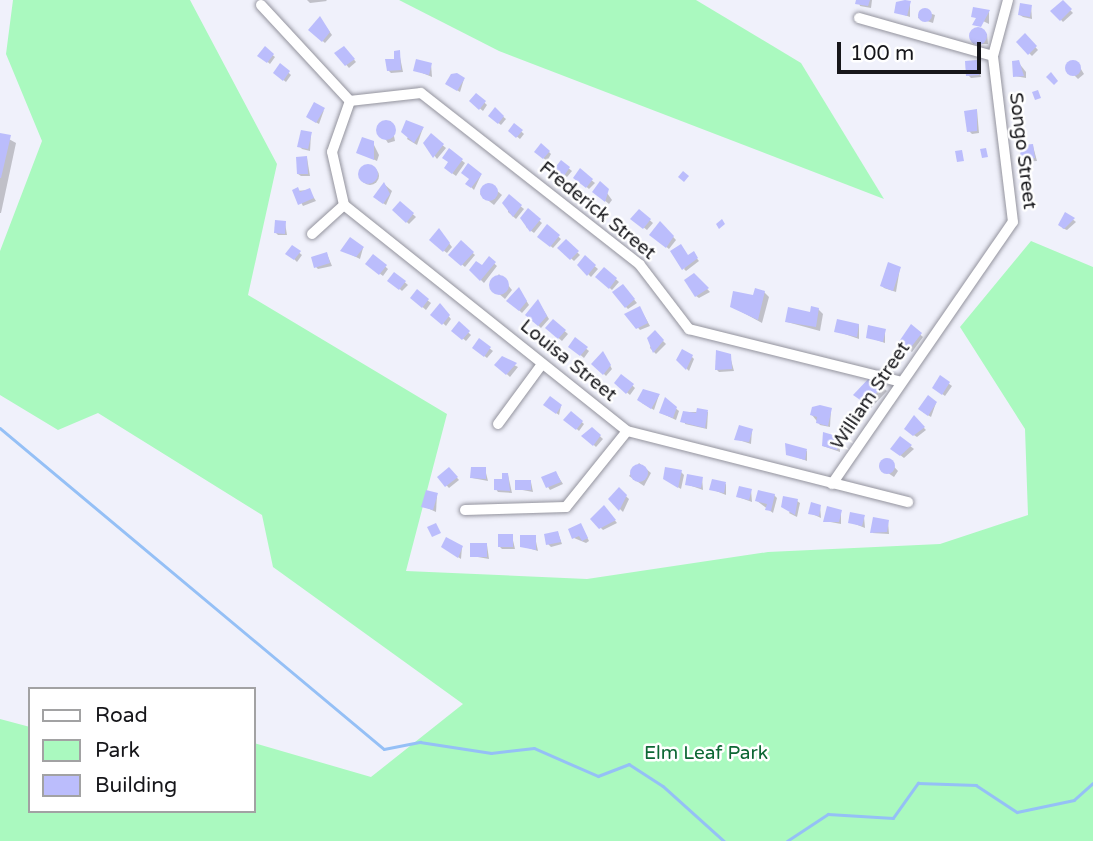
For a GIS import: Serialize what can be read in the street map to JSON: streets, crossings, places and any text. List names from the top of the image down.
{
  "streets": {
    "street": [
      "Songo Street",
      "Frederick Street",
      "Louisa Street",
      "William Street"
    ]
  },
  "crossings": [
    ["Songo Street", "William Street"],
    ["Frederick Street", "William Street"],
    ["Louisa Street", "William Street"]
  ],
  "parks": ["Elm Leaf Park"],
  "legend": ["Road", "Park", "Building"],
  "scale_bar": "100 m"
}
